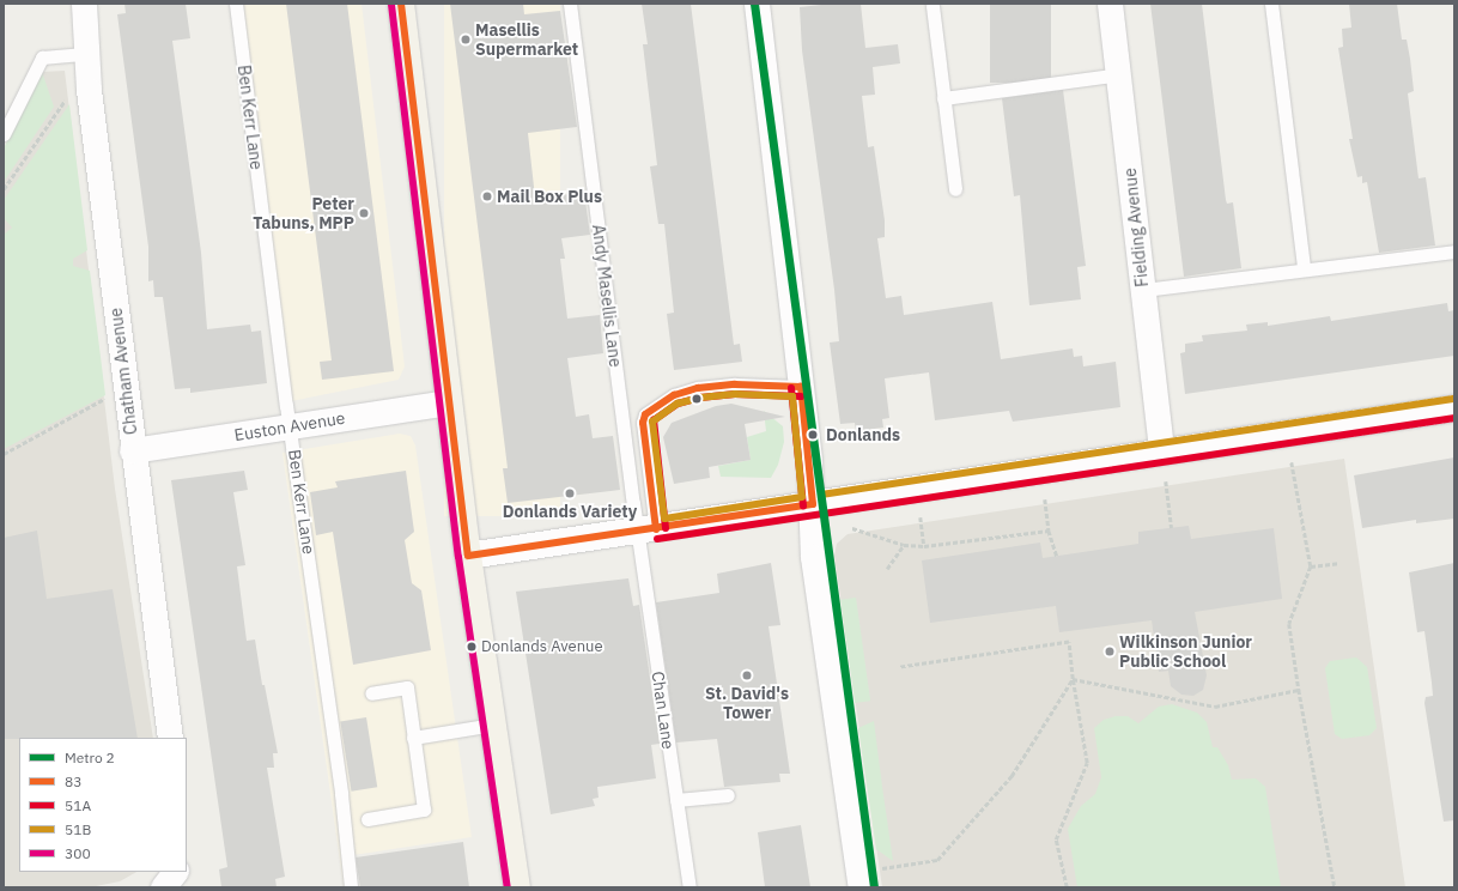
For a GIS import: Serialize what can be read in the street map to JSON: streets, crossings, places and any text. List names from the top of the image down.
{
  "streets": {
    "street": ["Fielding Avenue", "Chatham Avenue", "Euston Avenue"],
    "lane": ["Ben Kerr Lane", "Andy Masellis Lane", "Chan Lane"]
  },
  "crossings": [
    ["Ben Kerr Lane", "Euston Avenue"],
    ["Andy Masellis Lane", "Chan Lane"],
    ["Chatham Avenue", "Euston Avenue"]
  ],
  "places": [
    "Masellis Supermarket",
    "Mail Box Plus",
    "Peter Tabuns, MPP",
    "Donlands",
    "Donlands Variety",
    "Donlands Avenue",
    "Wilkinson Junior Public School",
    "St. David's Tower"
  ],
  "lines": [
    "metro line 2",
    "transit line 83",
    "transit line 300",
    "transit line 51A",
    "transit line 51B"
  ],
  "legend": [
    "Metro 2",
    "83",
    "51A",
    "51B",
    "300"
  ]
}
